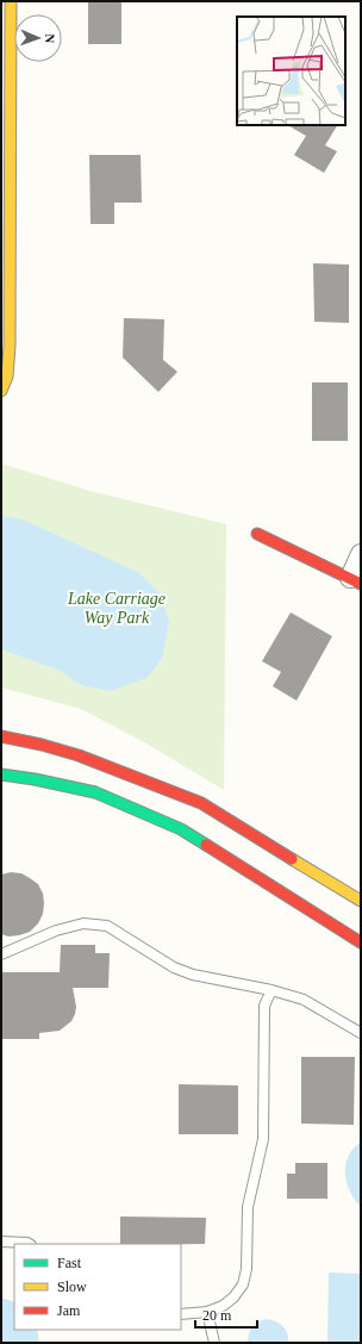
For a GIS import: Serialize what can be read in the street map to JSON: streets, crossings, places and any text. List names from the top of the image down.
{
  "parks": ["Lake Carriage Way Park"],
  "legend": ["Fast", "Slow", "Jam"],
  "scale_bar": "20 m",
  "north": "right"
}
